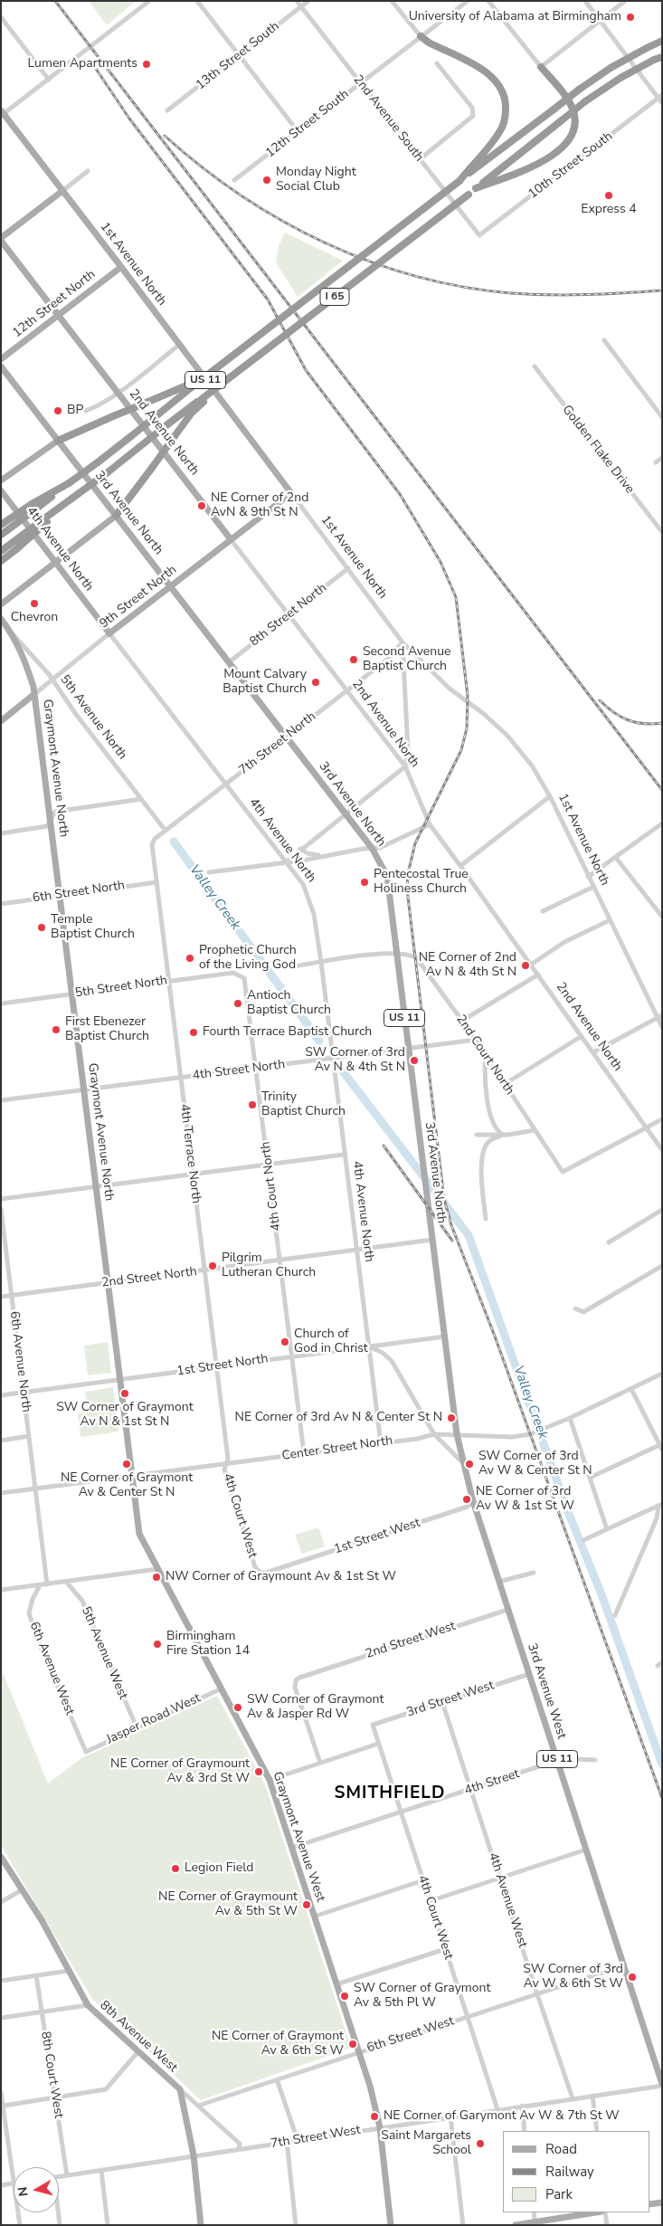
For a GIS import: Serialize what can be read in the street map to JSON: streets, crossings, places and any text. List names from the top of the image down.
{
  "streets": {
    "highway": ["I 65"],
    "main road": [
      "1st Avenue North",
      "12th Street North",
      "US 11",
      "2nd Avenue North",
      "3rd Avenue North",
      "4th Avenue North",
      "9th Street North",
      "5th Avenue North",
      "Graymont Avenue North",
      "3rd Avenue West",
      "Graymont Avenue West",
      "8th Avenue West"
    ],
    "street": [
      "13th Street South",
      "2nd Avenue South",
      "12th Street South",
      "10th Street South",
      "Golden Flake Drive",
      "8th Street North",
      "7th Street North",
      "6th Street North",
      "5th Street North",
      "2nd Court North",
      "4th Street North",
      "4th Terrace North",
      "4th Court North",
      "2nd Street North",
      "6th Avenue North",
      "1st Street North",
      "Center Street North",
      "4th Court West",
      "1st Street West",
      "2nd Street West",
      "5th Avenue West",
      "6th Avenue West",
      "3rd Street West",
      "Jasper Road West",
      "4th Street",
      "4th Avenue West",
      "6th Street West",
      "8th Court West",
      "7th Street West"
    ]
  },
  "crossings": [
    ["13th Street South", "2nd Avenue South"],
    ["2nd Avenue South", "12th Street South"],
    ["2nd Avenue South", "10th Street South"],
    ["1st Avenue North", "12th Street North"],
    ["1st Avenue North", "9th Street North"],
    ["1st Avenue North", "8th Street North"],
    ["1st Avenue North", "7th Street North"],
    ["12th Street North", "2nd Avenue North"],
    ["2nd Avenue North", "9th Street North"],
    ["2nd Avenue North", "8th Street North"],
    ["2nd Avenue North", "7th Street North"],
    ["2nd Avenue North", "2nd Court North"],
    ["3rd Avenue North", "9th Street North"],
    ["3rd Avenue North", "8th Street North"],
    ["3rd Avenue North", "7th Street North"],
    ["3rd Avenue North", "2nd Court North"],
    ["3rd Avenue North", "4th Street North"],
    ["3rd Avenue North", "2nd Street North"],
    ["3rd Avenue North", "1st Street North"],
    ["3rd Avenue North", "Center Street North"],
    ["3rd Avenue North", "3rd Avenue West"],
    ["4th Avenue North", "9th Street North"],
    ["4th Avenue North", "7th Street North"],
    ["4th Avenue North", "4th Street North"],
    ["4th Avenue North", "2nd Street North"],
    ["4th Avenue North", "1st Street North"],
    ["4th Avenue North", "Center Street North"],
    ["9th Street North", "5th Avenue North"],
    ["9th Street North", "Graymont Avenue North"],
    ["5th Avenue North", "7th Street North"],
    ["5th Avenue North", "Graymont Avenue North"],
    ["7th Street North", "4th Terrace North"],
    ["Graymont Avenue North", "6th Street North"],
    ["Graymont Avenue North", "5th Street North"],
    ["Graymont Avenue North", "4th Street North"],
    ["Graymont Avenue North", "2nd Street North"],
    ["Graymont Avenue North", "1st Street North"],
    ["Graymont Avenue North", "Center Street North"],
    ["Graymont Avenue North", "Graymont Avenue West"],
    ["6th Street North", "4th Terrace North"],
    ["5th Street North", "4th Terrace North"],
    ["5th Street North", "4th Court North"],
    ["2nd Court North", "4th Street North"],
    ["4th Street North", "4th Terrace North"],
    ["4th Street North", "4th Court North"],
    ["4th Terrace North", "2nd Street North"],
    ["4th Terrace North", "1st Street North"],
    ["4th Terrace North", "Center Street North"],
    ["4th Terrace North", "4th Court West"],
    ["4th Court North", "2nd Street North"],
    ["4th Court North", "1st Street North"],
    ["4th Court North", "Center Street North"],
    ["2nd Street North", "6th Avenue North"],
    ["6th Avenue North", "1st Street North"],
    ["6th Avenue North", "Center Street North"],
    ["Center Street North", "4th Court West"],
    ["Center Street North", "3rd Avenue West"],
    ["Center Street North", "Graymont Avenue West"],
    ["4th Court West", "1st Street West"],
    ["4th Court West", "3rd Street West"],
    ["4th Court West", "4th Street"],
    ["4th Court West", "6th Street West"],
    ["4th Court West", "7th Street West"],
    ["1st Street West", "3rd Avenue West"],
    ["2nd Street West", "3rd Avenue West"],
    ["5th Avenue West", "Jasper Road West"],
    ["6th Avenue West", "Jasper Road West"],
    ["3rd Avenue West", "3rd Street West"],
    ["3rd Avenue West", "4th Street"],
    ["3rd Avenue West", "6th Street West"],
    ["3rd Avenue West", "7th Street West"],
    ["3rd Street West", "4th Avenue West"],
    ["Jasper Road West", "Graymont Avenue West"],
    ["4th Street", "Graymont Avenue West"],
    ["4th Street", "4th Avenue West"],
    ["Graymont Avenue West", "6th Street West"],
    ["Graymont Avenue West", "7th Street West"],
    ["4th Avenue West", "6th Street West"],
    ["4th Avenue West", "7th Street West"],
    ["8th Avenue West", "7th Street West"],
    ["8th Court West", "7th Street West"]
  ],
  "districts": ["SMITHFIELD"],
  "water": ["Valley Creek"],
  "places": [
    "University of Alabama at Birmingham",
    "Lumen Apartments",
    "Monday Night Social Club",
    "Express 4",
    "BP",
    "NE Corner of 2nd AvN & 9th St N",
    "Chevron",
    "Second Avenue Baptist Church",
    "Mount Calvary Baptist Church",
    "Pentecostal True Holiness Church",
    "Temple Baptist Church",
    "Prophetic Church of the Living God",
    "NE Corner of 2nd Av N & 4th St N",
    "Antioch Baptist Church",
    "First Ebenezer Baptist Church",
    "Fourth Terrace Baptist Church",
    "SW Corner of 3rd Av N & 4th St N",
    "Trinity Baptist Church",
    "Pilgrim Lutheran Church",
    "Church of God in Christ",
    "SW Corner of Graymont Av N & 1st St N",
    "NE Corner of 3rd Av N & Center St N",
    "NE Corner of Graymont Av & Center St N",
    "SW Corner of 3rd Av W & Center St N",
    "NE Corner of 3rd Av W & 1st St W",
    "NW Corner of Graymount Av & 1st St W",
    "Birmingham Fire Station 14",
    "SW Corner of Graymont Av & Jasper Rd W",
    "NE Corner of Graymount Av & 3rd St W",
    "Legion Field",
    "NE Corner of Graymount Av & 5th St W",
    "SW Corner of 3rd Av W & 6th St W",
    "SW Corner of Graymont Av & 5th Pl W",
    "NE Corner of Graymont Av & 6th St W",
    "NE Corner of Garymont Av W & 7th St W",
    "Saint Margarets School"
  ],
  "legend": ["Road", "Railway", "Park"],
  "north": "left"
}
